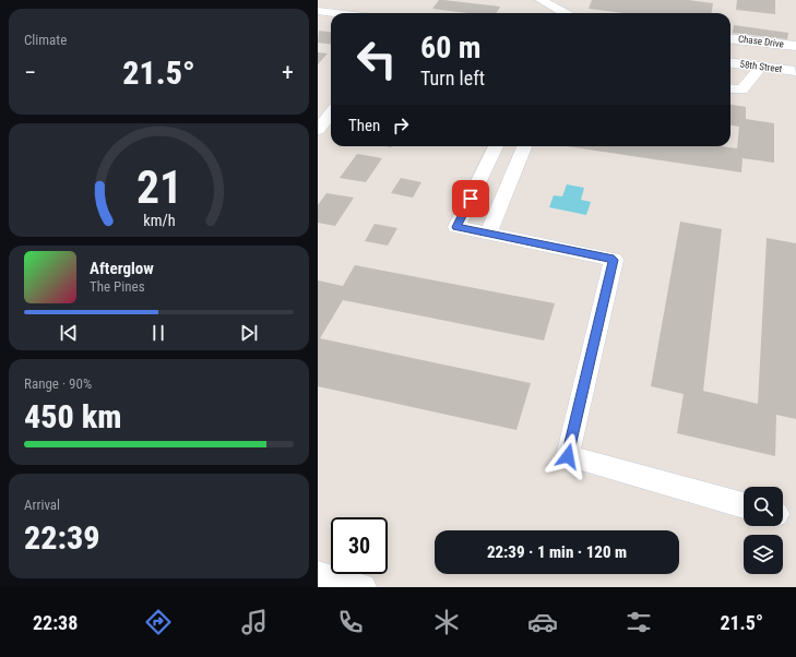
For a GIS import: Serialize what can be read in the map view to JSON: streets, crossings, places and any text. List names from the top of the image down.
{
  "streets": {
    "street": ["Chase Drive", "58th Street"]
  },
  "page": {
    "tile": [
      "Climate",
      ["Range · 90%", "450 km"],
      ["Arrival", "22:39"]
    ],
    "turn": ["60 m", "Turn left"],
    "heat": ["−", "21.5°", "+"],
    "then": "Then",
    "song": ["Afterglow", "The Pines"],
    "limit": "30",
    "trip": "22:39 · 1 min · 120 m",
    "tabs": ["22:38", "21.5°"],
    "gauge": ["21", "km/h"]
  }
}
